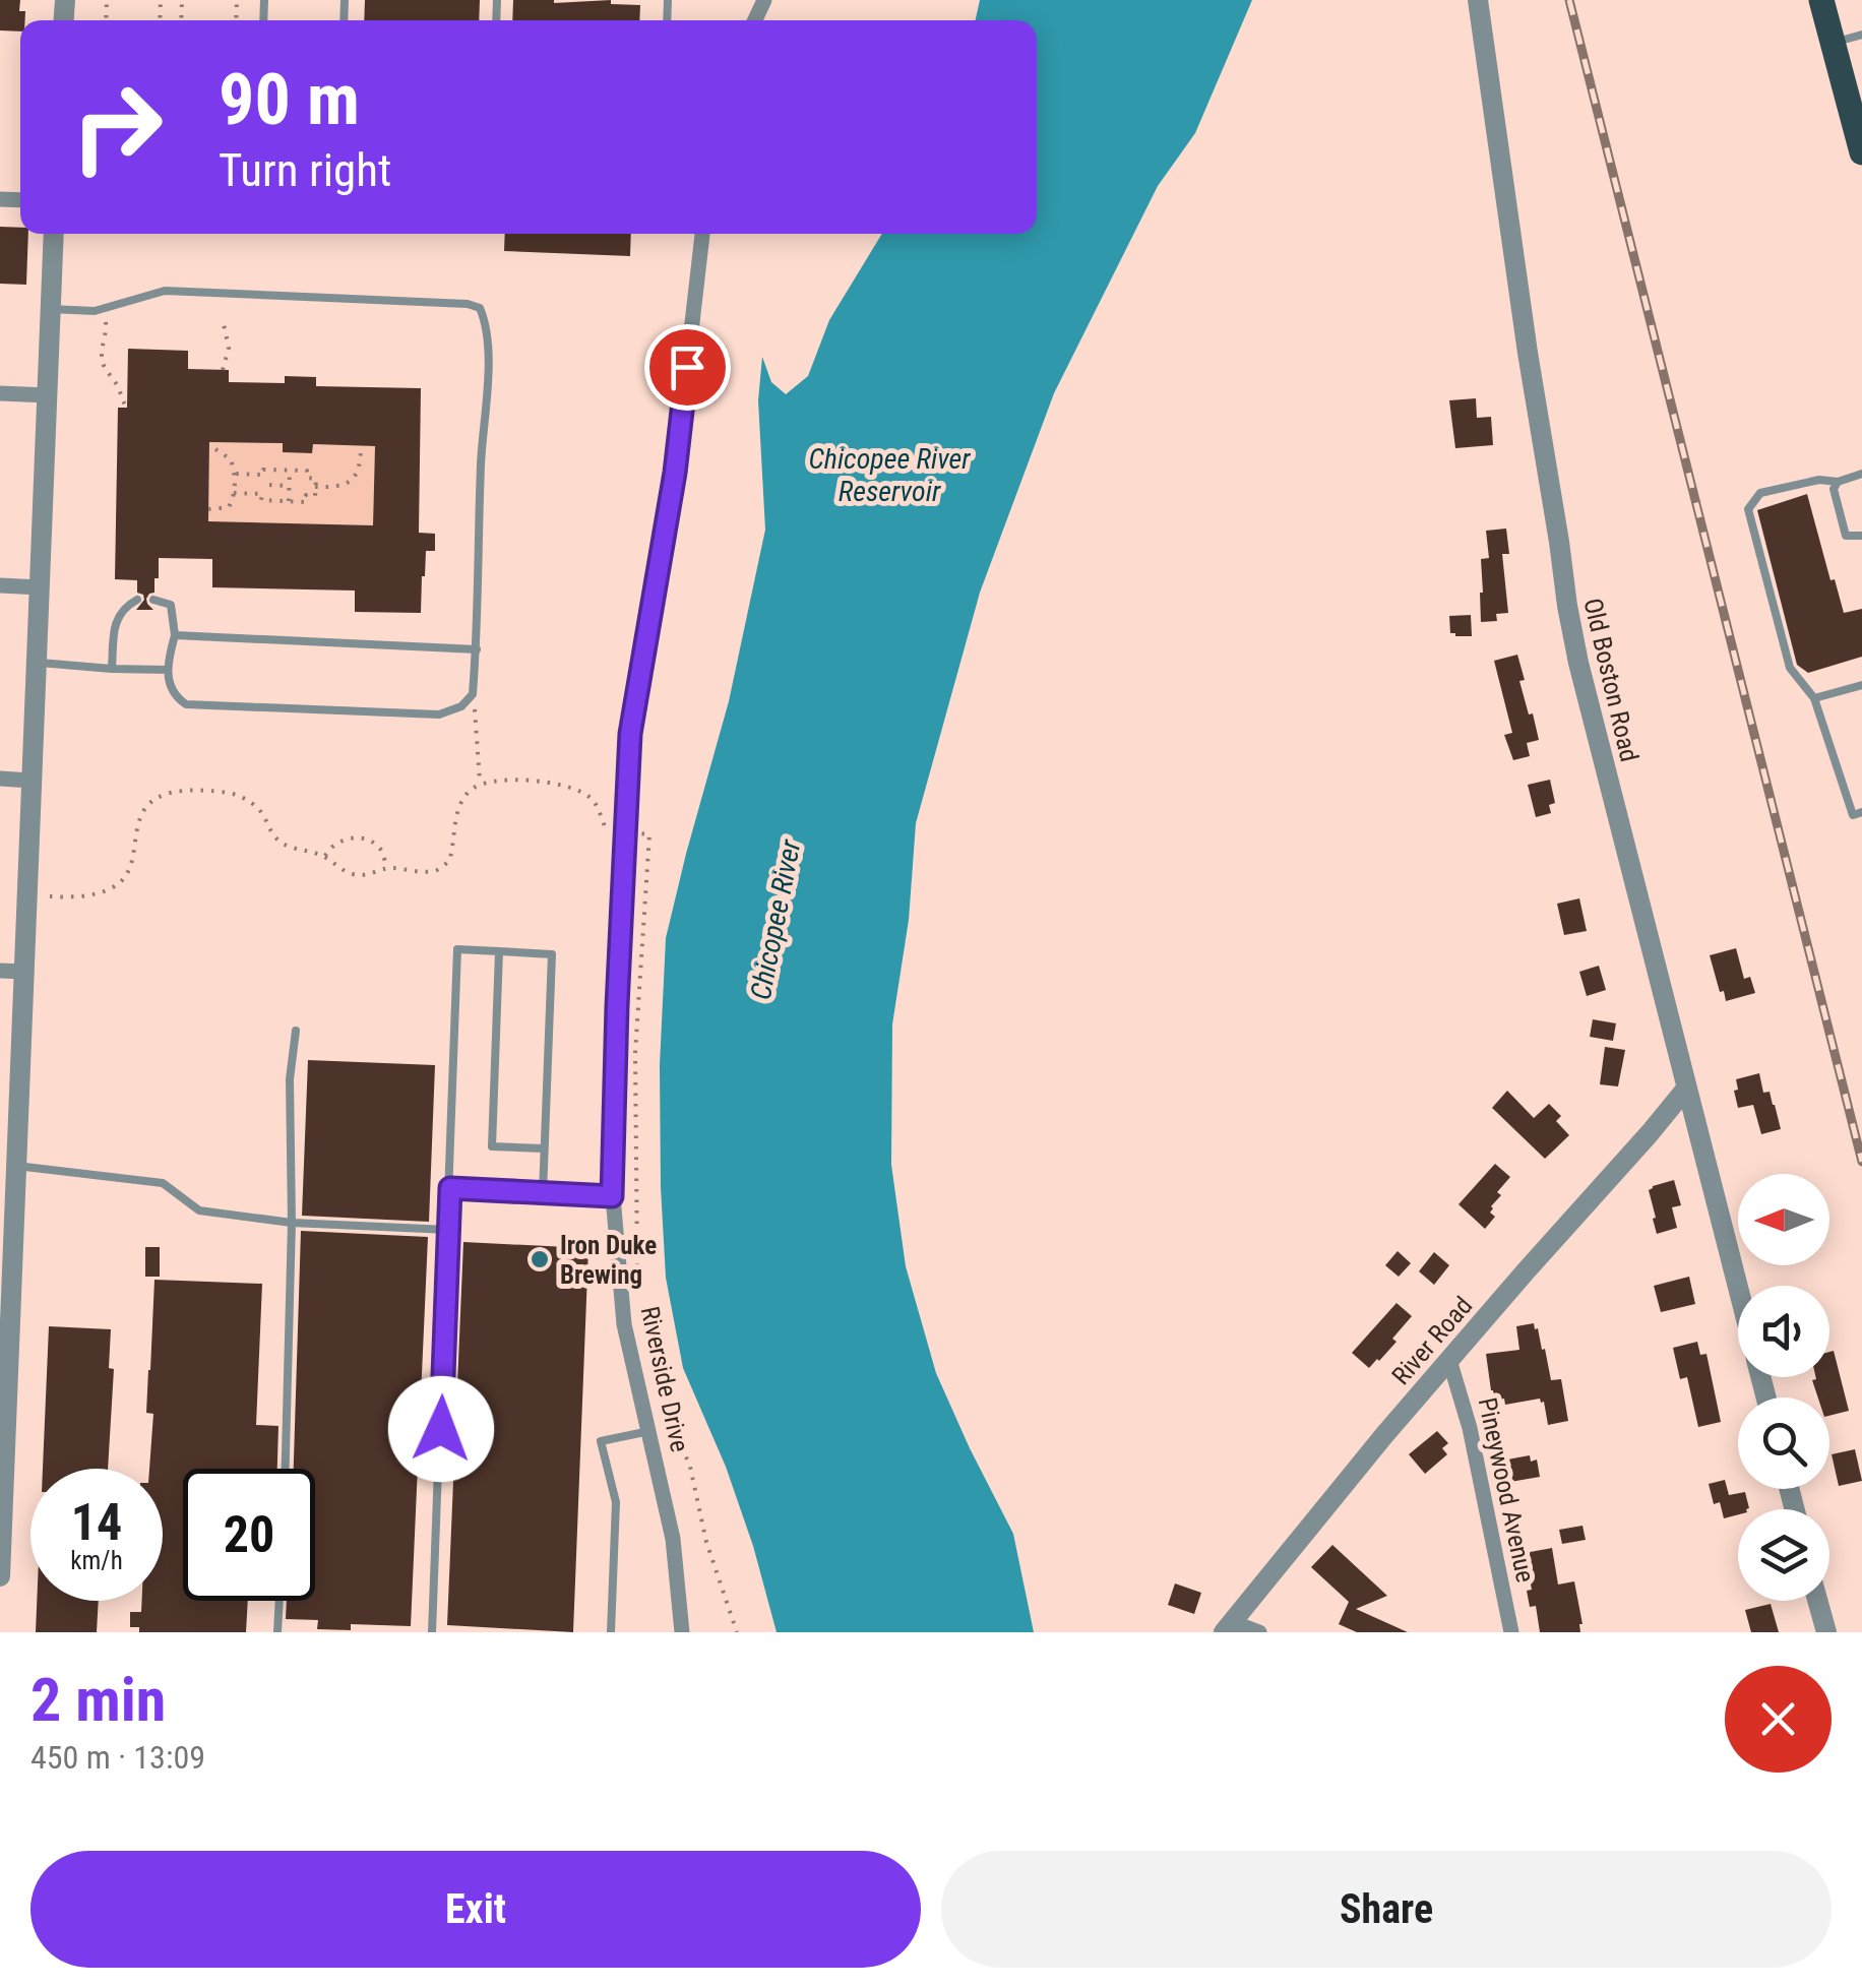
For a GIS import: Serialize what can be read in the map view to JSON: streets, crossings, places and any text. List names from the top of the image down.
{
  "streets": {
    "street": [
      "Old Boston Road",
      "River Road",
      "Riverside Drive",
      "Pineywood Avenue"
    ]
  },
  "crossings": [
    ["Old Boston Road", "River Road"],
    ["River Road", "Pineywood Avenue"]
  ],
  "water": ["Chicopee River Reservoir", "Chicopee River"],
  "places": ["Iron Duke Brewing"],
  "north": "left",
  "page": {
    "turn": ["90 m", "Turn right"],
    "speed": "14 km/h",
    "limit": "20",
    "heading": ["2 min", "450 m · 13:09"],
    "buttons": ["Exit", "Share"]
  }
}
